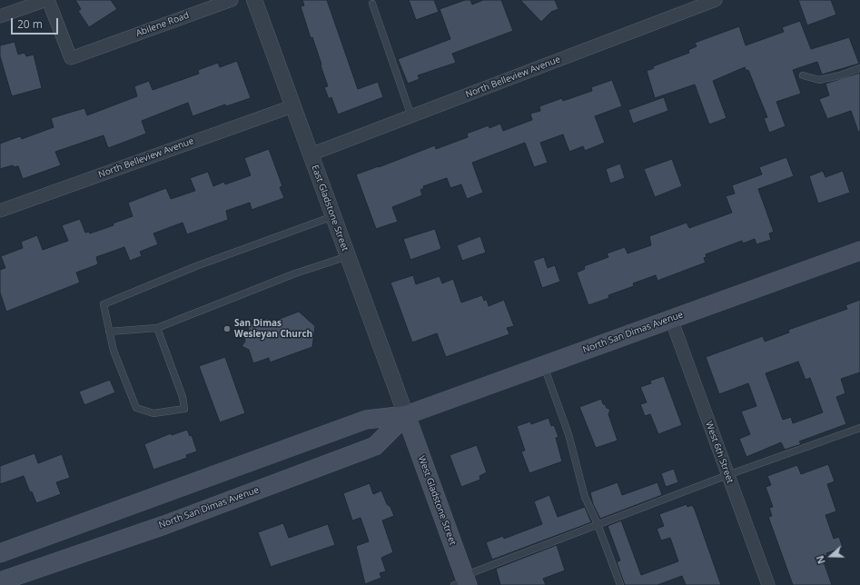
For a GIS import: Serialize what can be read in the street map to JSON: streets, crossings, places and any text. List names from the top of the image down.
{
  "streets": {
    "main road": ["North San Dimas Avenue", "West Gladstone Street"],
    "street": [
      "Abilene Road",
      "North Belleview Avenue",
      "East Gladstone Street",
      "West 6th Street"
    ]
  },
  "crossings": [
    ["North Belleview Avenue", "East Gladstone Street"],
    ["East Gladstone Street", "North San Dimas Avenue"],
    ["East Gladstone Street", "West Gladstone Street"],
    ["North San Dimas Avenue", "West 6th Street"],
    ["North San Dimas Avenue", "West Gladstone Street"]
  ],
  "places": ["San Dimas Wesleyan Church"],
  "scale_bar": "20 m",
  "north": "left"
}
